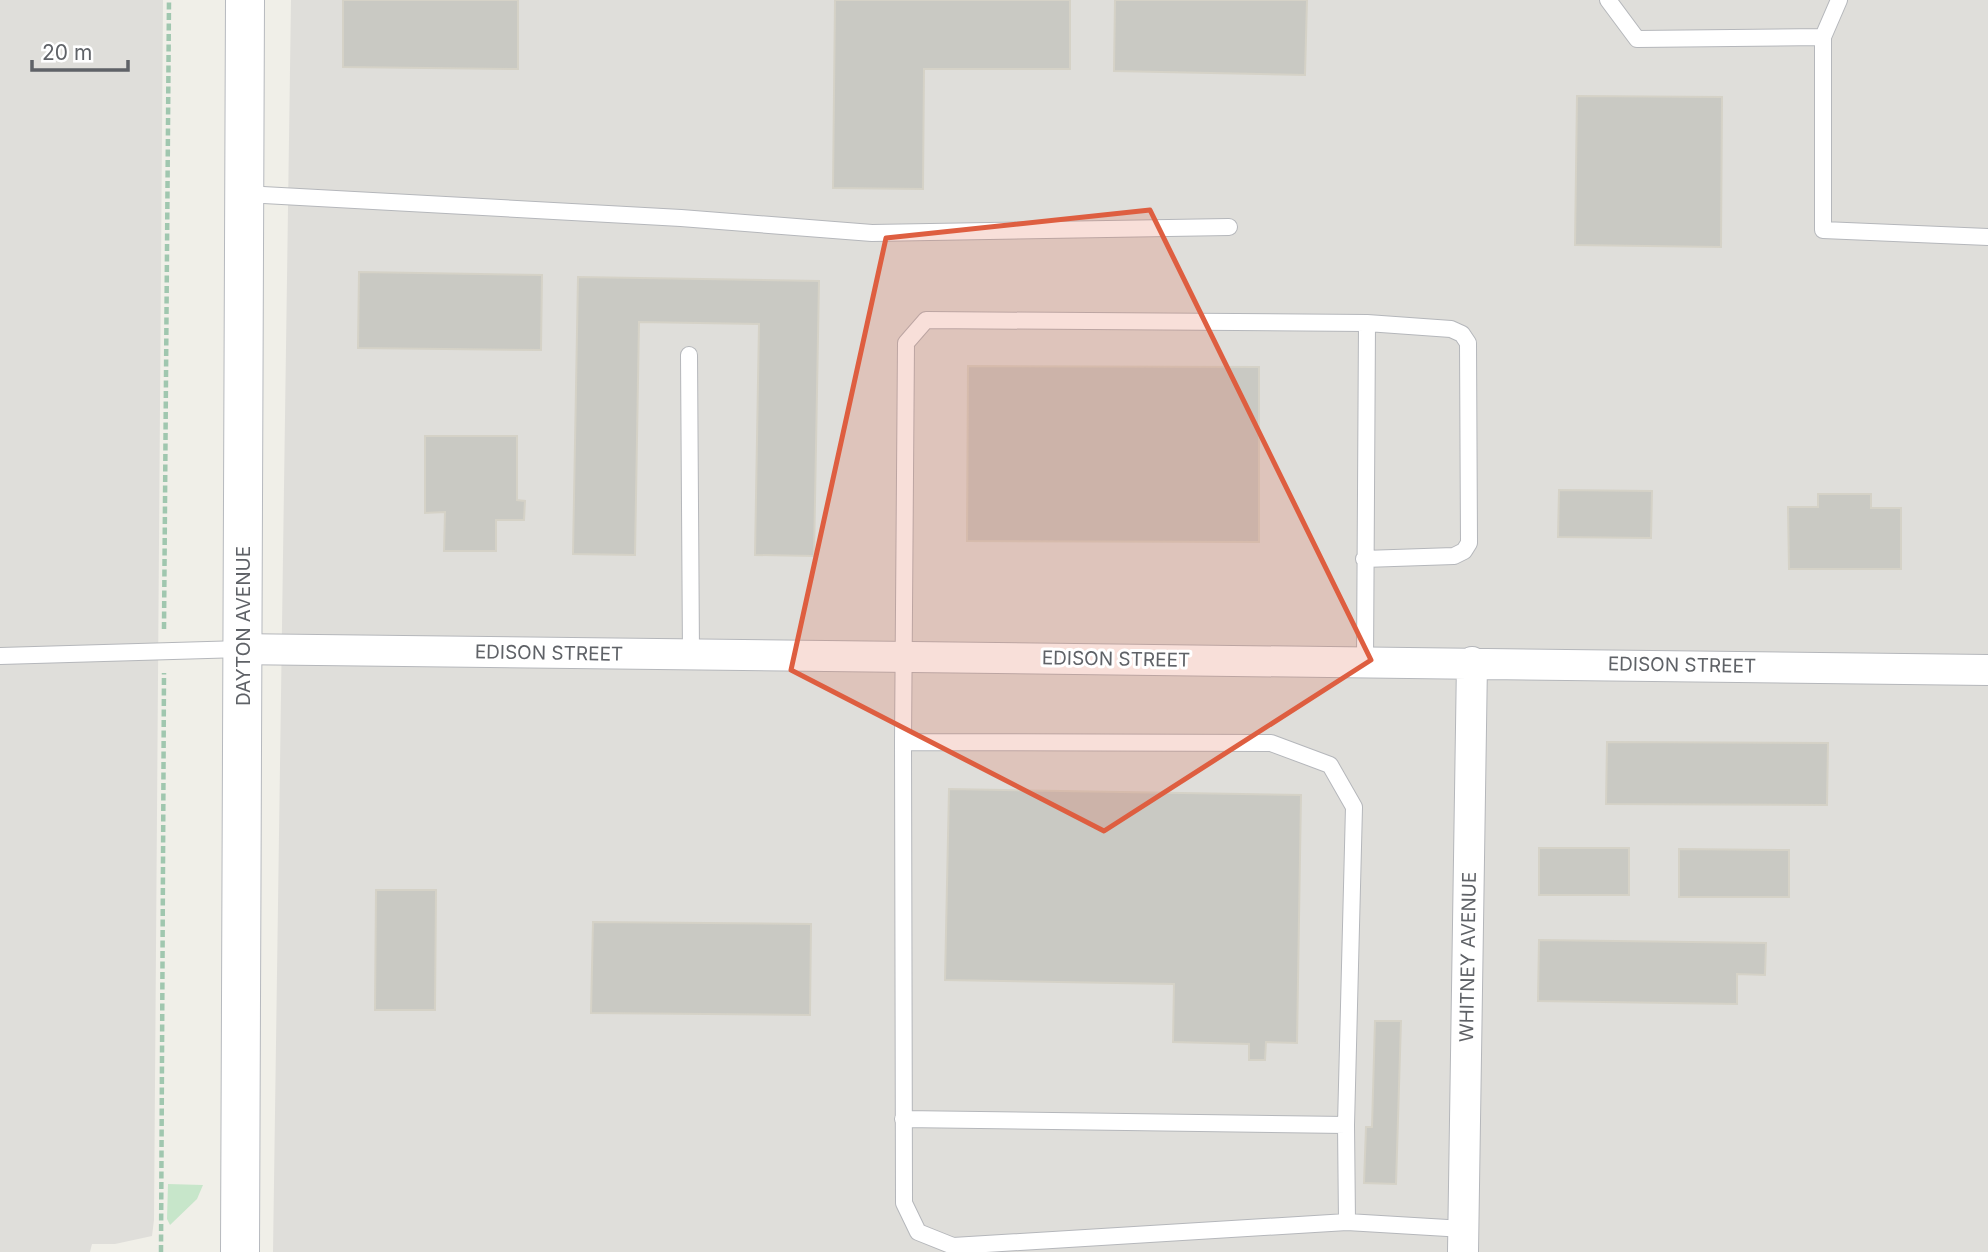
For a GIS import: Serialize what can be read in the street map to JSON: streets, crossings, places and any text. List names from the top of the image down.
{
  "streets": {
    "main road": ["DAYTON AVENUE"],
    "street": ["EDISON STREET", "WHITNEY AVENUE"]
  },
  "crossings": [
    ["DAYTON AVENUE", "EDISON STREET"],
    ["EDISON STREET", "WHITNEY AVENUE"]
  ],
  "scale_bar": "20 m"
}
